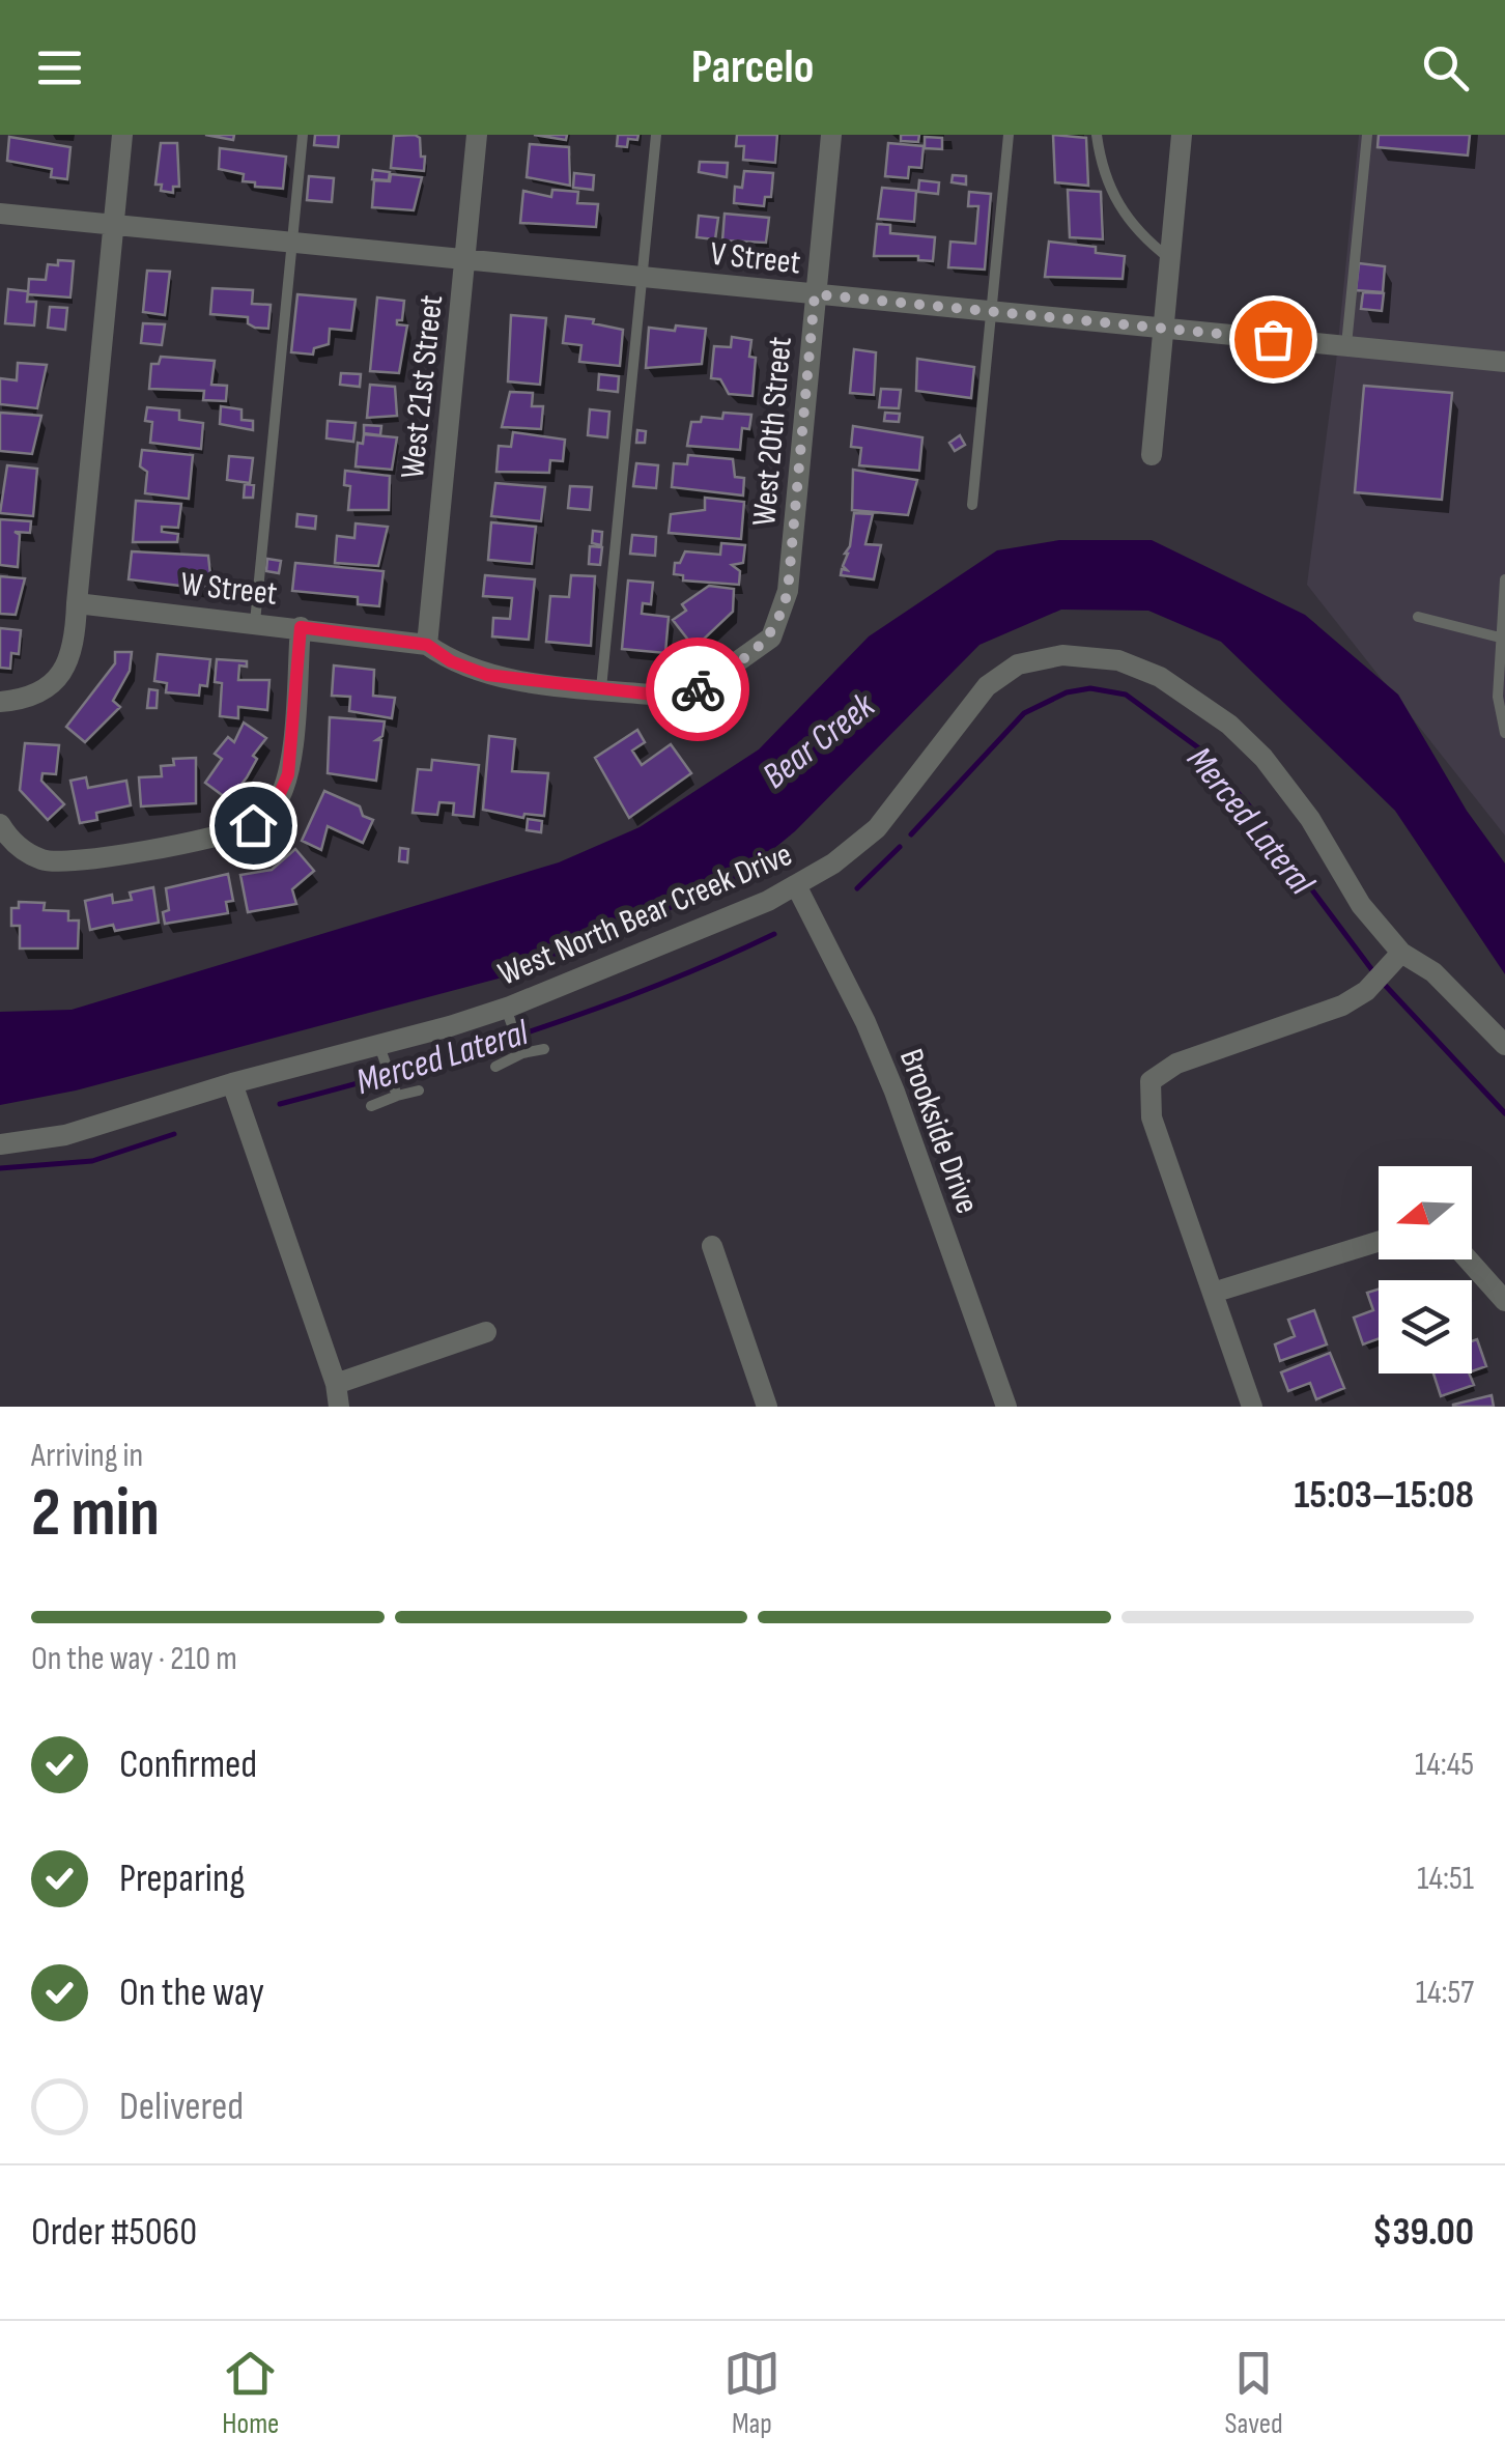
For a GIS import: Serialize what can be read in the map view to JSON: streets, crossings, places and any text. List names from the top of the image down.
{
  "streets": {
    "street": [
      "V Street",
      "West 21st Street",
      "West 20th Street",
      "W Street",
      "West North Bear Creek Drive",
      "Brookside Drive"
    ]
  },
  "crossings": [
    ["V Street", "West 21st Street"],
    ["V Street", "West 20th Street"],
    ["West 21st Street", "W Street"],
    ["West 20th Street", "W Street"],
    ["West North Bear Creek Drive", "Brookside Drive"]
  ],
  "water": ["Bear Creek", "Merced Lateral"],
  "north": "left",
  "page": {
    "header": "Parcelo",
    "heading": ["2 min", "Arriving in", "15:03–15:08"],
    "panel": ["Order #5060", "$39.00"],
    "bar": "On the way · 210 m",
    "list": [
      ["Confirmed", "14:45"],
      ["Preparing", "14:51"],
      ["On the way", "14:57"],
      "Delivered"
    ],
    "tabs": ["Home", "Map", "Saved"]
  }
}
